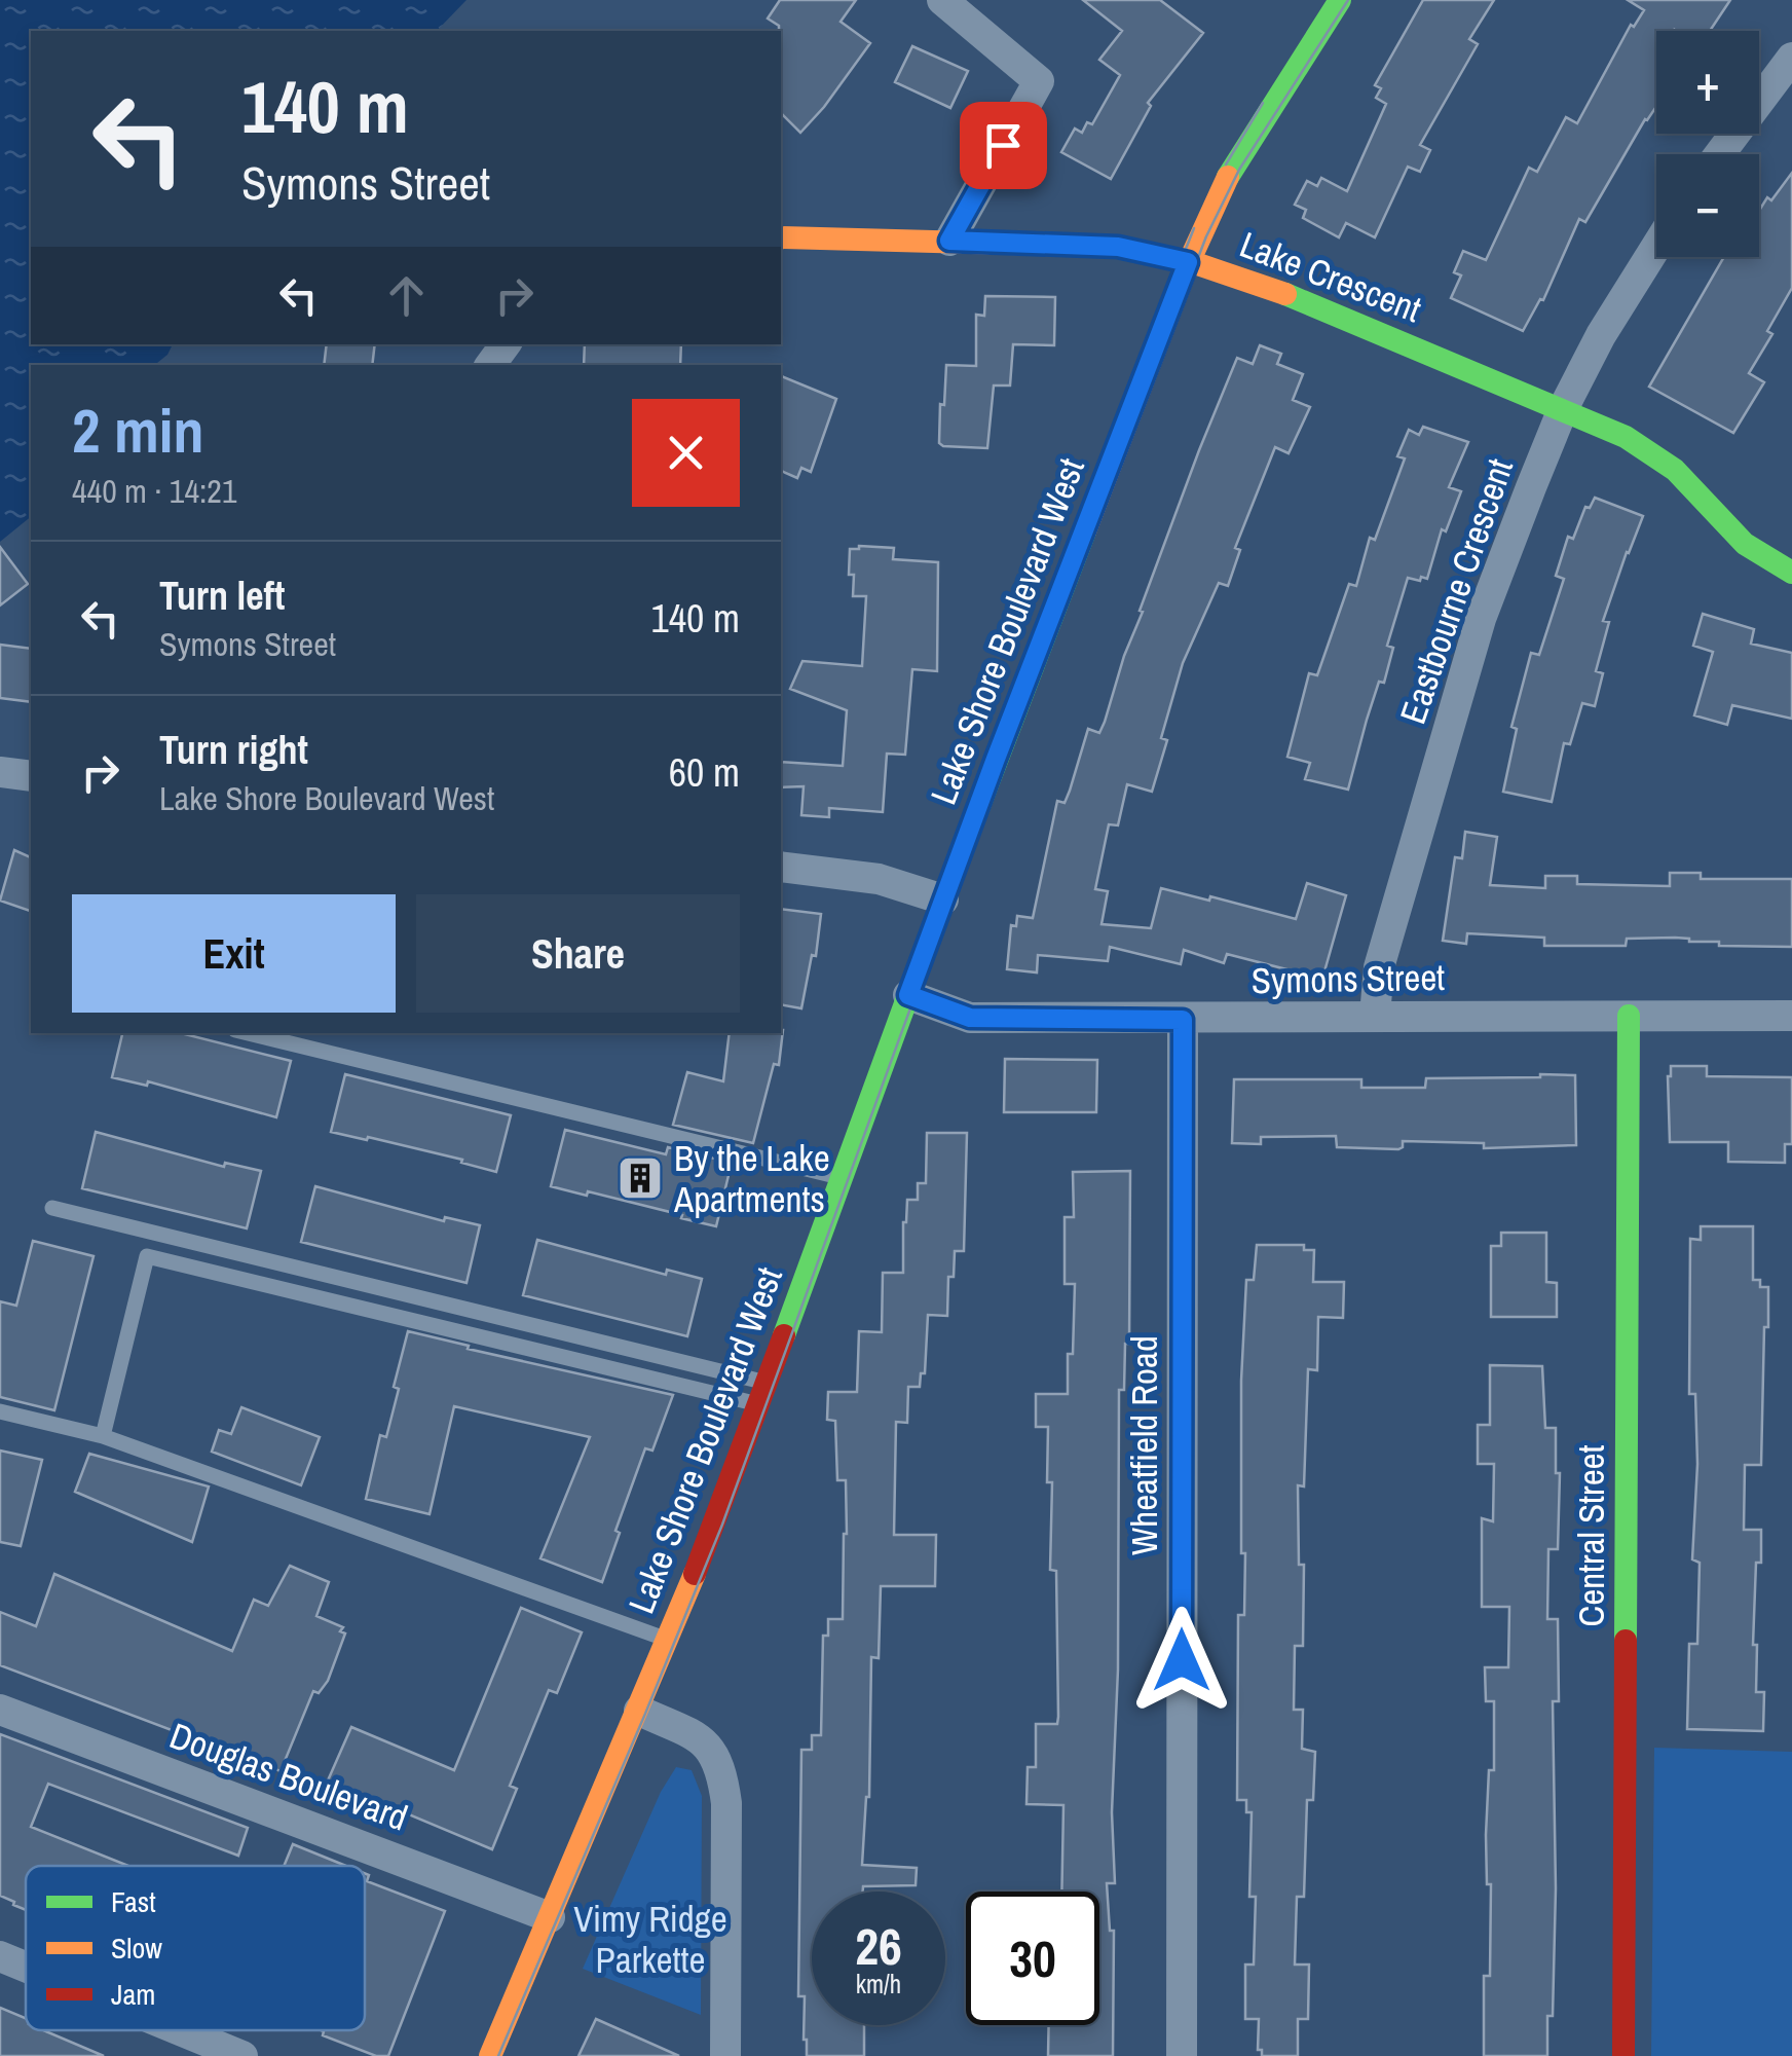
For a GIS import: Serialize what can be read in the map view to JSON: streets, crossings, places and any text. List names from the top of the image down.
{
  "streets": {
    "main road": ["Lake Crescent", "Lake Shore Boulevard West", "Central Street"],
    "street": [
      "Eastbourne Crescent",
      "Symons Street",
      "Wheatfield Road",
      "Douglas Boulevard"
    ]
  },
  "crossings": [
    ["Lake Crescent", "Eastbourne Crescent"],
    ["Lake Crescent", "Lake Shore Boulevard West"],
    ["Eastbourne Crescent", "Symons Street"],
    ["Lake Shore Boulevard West", "Symons Street"],
    ["Lake Shore Boulevard West", "Douglas Boulevard"],
    ["Symons Street", "Wheatfield Road"],
    ["Symons Street", "Central Street"]
  ],
  "parks": ["Vimy Ridge Parkette"],
  "places": {
    "building": ["By the Lake Apartments"]
  },
  "legend": ["Fast", "Slow", "Jam"],
  "page": {
    "map_buttons": ["+", "−"],
    "turn": ["140 m", "Symons Street"],
    "heading": ["2 min", "440 m · 14:21"],
    "list": [
      {
        "name": "Turn left",
        "note": "Symons Street",
        "value": "140 m"
      },
      {
        "name": "Turn right",
        "note": "Lake Shore Boulevard West",
        "value": "60 m"
      }
    ],
    "buttons": ["Exit", "Share"],
    "speed": "26 km/h",
    "limit": "30"
  }
}
